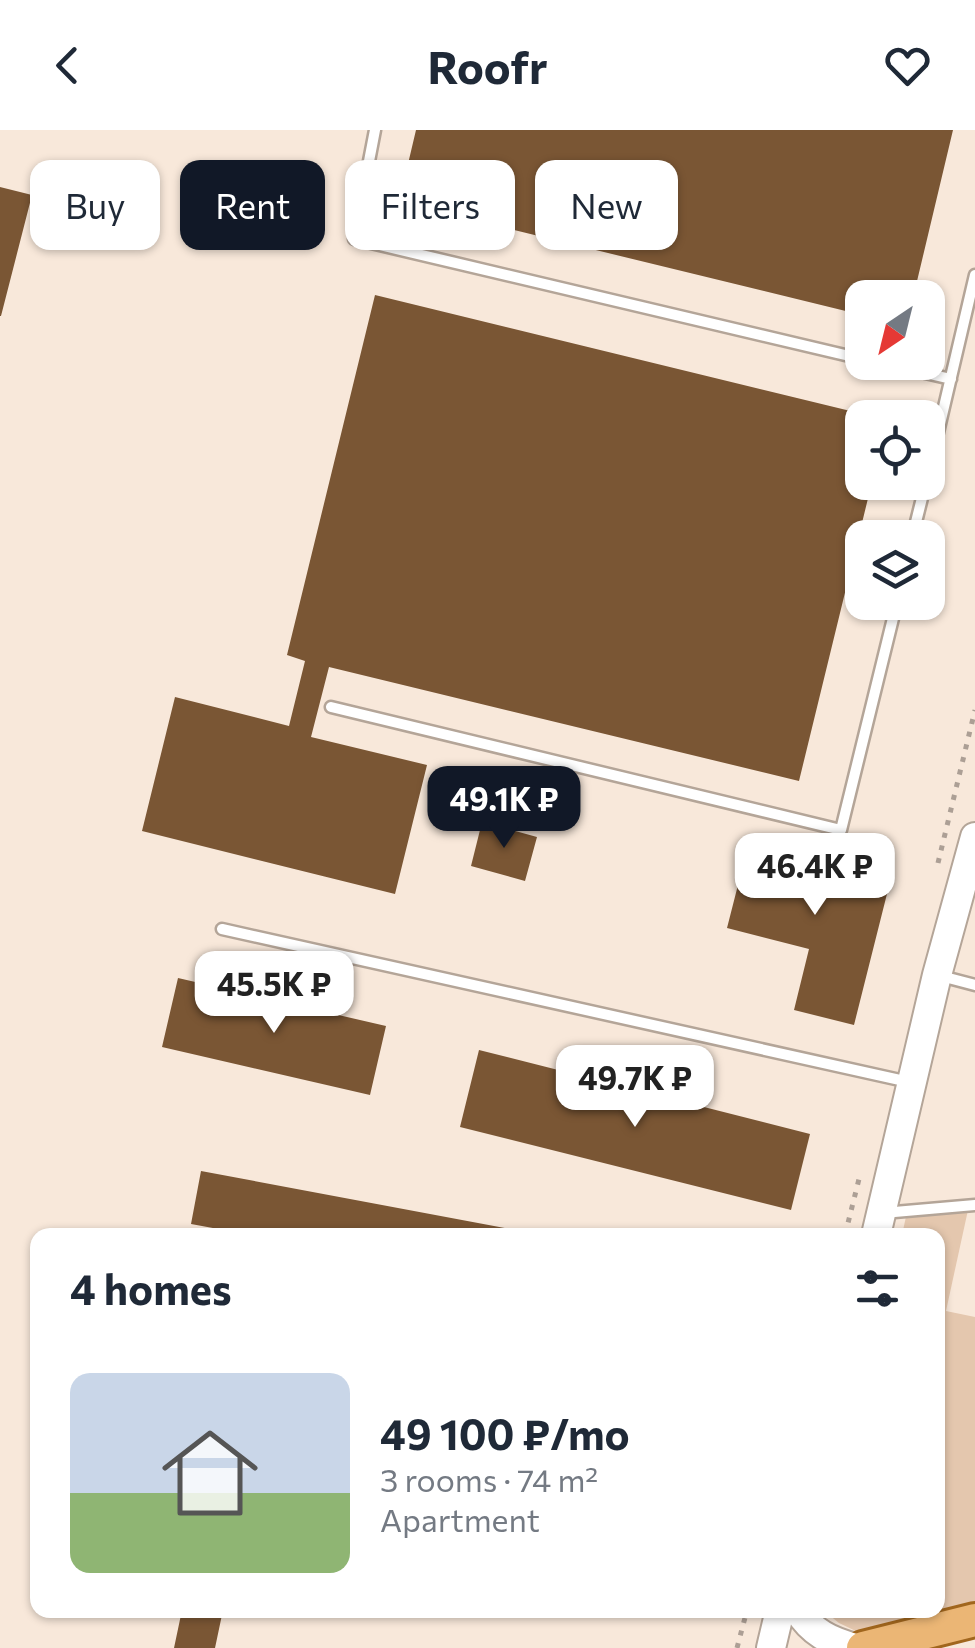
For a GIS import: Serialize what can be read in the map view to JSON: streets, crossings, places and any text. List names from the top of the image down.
{
  "north": "bottom left",
  "page": {
    "header": "Roofr",
    "chip": [
      "Buy",
      "Rent",
      "Filters",
      "New"
    ],
    "price": [
      "49.1K ₽",
      "46.4K ₽",
      "45.5K ₽",
      "49.7K ₽"
    ],
    "heading": "4 homes",
    "list": [
      {
        "name": "49 100 ₽/mo",
        "note": "3 rooms · 74 m² · Apartment"
      }
    ]
  }
}
